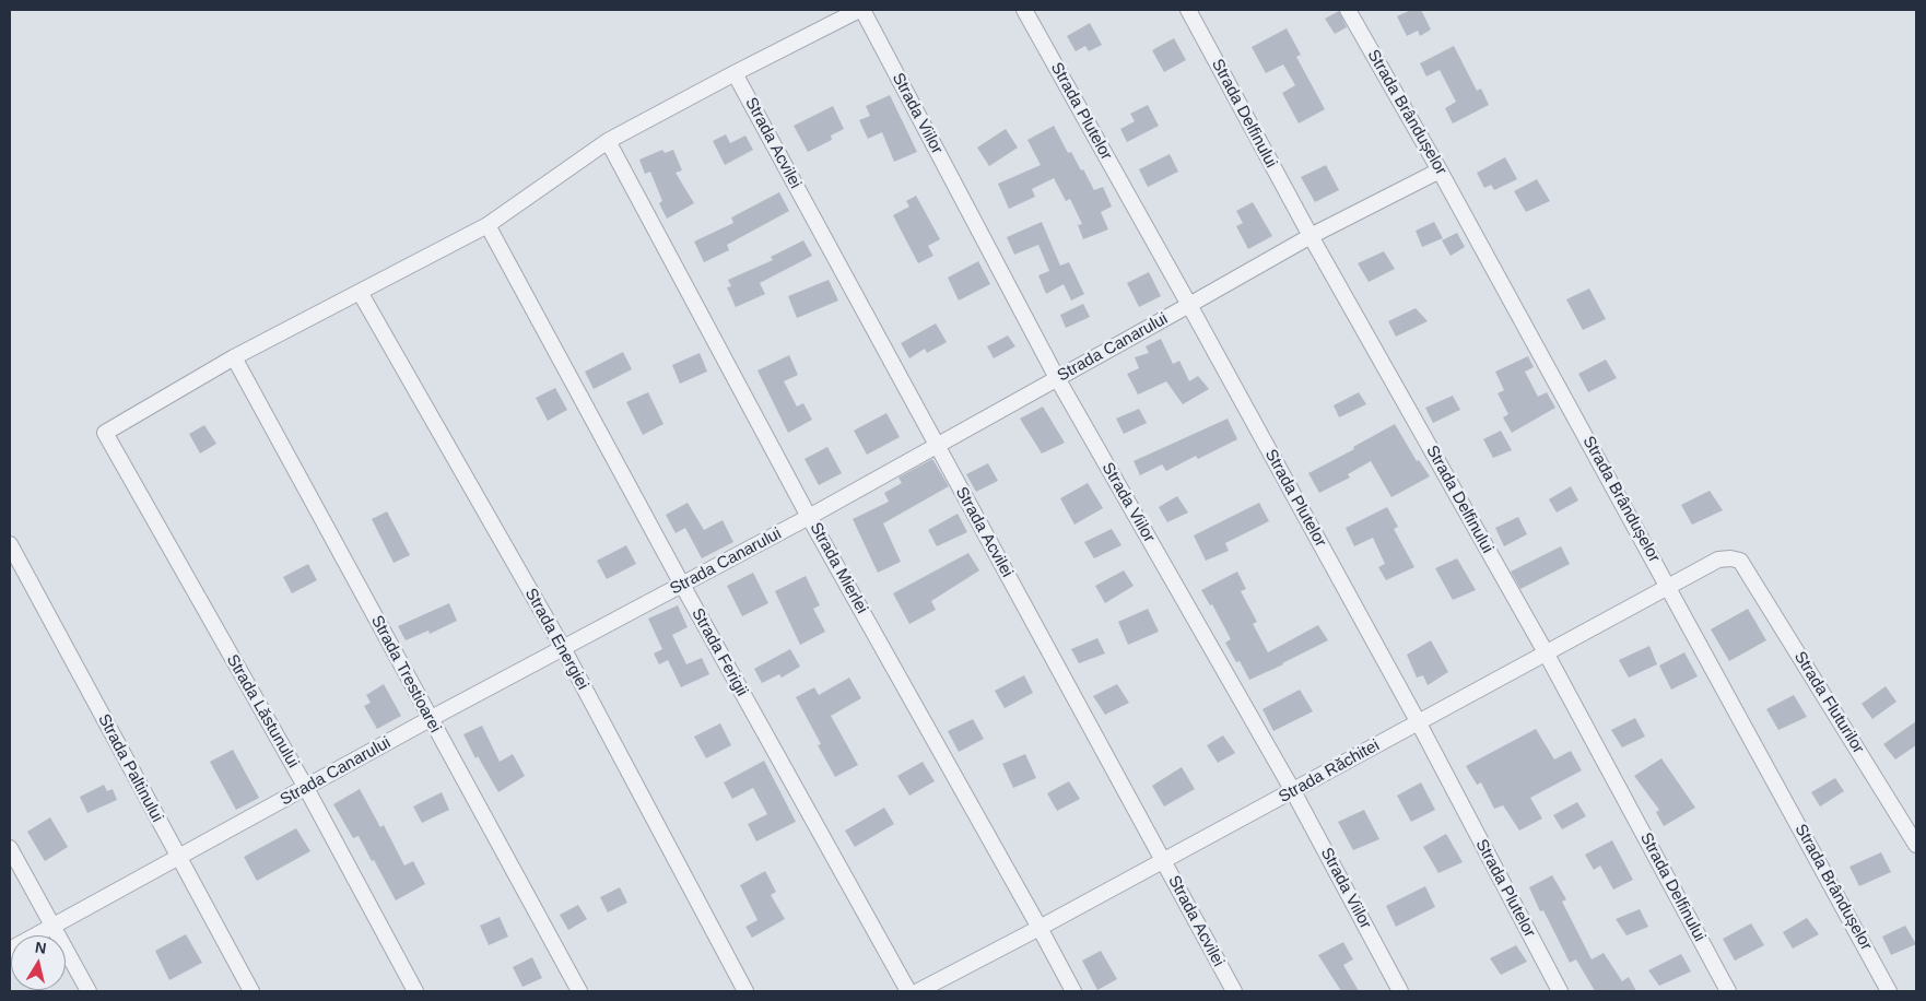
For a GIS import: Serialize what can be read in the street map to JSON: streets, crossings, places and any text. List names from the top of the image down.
{
  "streets": {
    "street": [
      "Strada Plutelor",
      "Strada Brândușelor",
      "Strada Viilor",
      "Strada Delfinului",
      "Strada Acvilei",
      "Strada Canarului",
      "Strada Mierlei",
      "Strada Energiei",
      "Strada Ferigii",
      "Strada Trestioarei",
      "Strada Fluturilor",
      "Strada Lăstunului",
      "Strada Paltinului",
      "Strada Răchitei"
    ]
  },
  "crossings": [
    ["Strada Plutelor", "Strada Canarului"],
    ["Strada Plutelor", "Strada Răchitei"],
    ["Strada Brândușelor", "Strada Canarului"],
    ["Strada Brândușelor", "Strada Răchitei"],
    ["Strada Viilor", "Strada Canarului"],
    ["Strada Viilor", "Strada Răchitei"],
    ["Strada Delfinului", "Strada Canarului"],
    ["Strada Delfinului", "Strada Răchitei"],
    ["Strada Acvilei", "Strada Canarului"],
    ["Strada Acvilei", "Strada Răchitei"],
    ["Strada Canarului", "Strada Mierlei"],
    ["Strada Canarului", "Strada Energiei"],
    ["Strada Canarului", "Strada Ferigii"],
    ["Strada Canarului", "Strada Trestioarei"],
    ["Strada Canarului", "Strada Lăstunului"],
    ["Strada Canarului", "Strada Paltinului"],
    ["Strada Mierlei", "Strada Răchitei"],
    ["Strada Trestioarei", "Strada Lăstunului"],
    ["Strada Fluturilor", "Strada Răchitei"]
  ],
  "north": "top"
}
